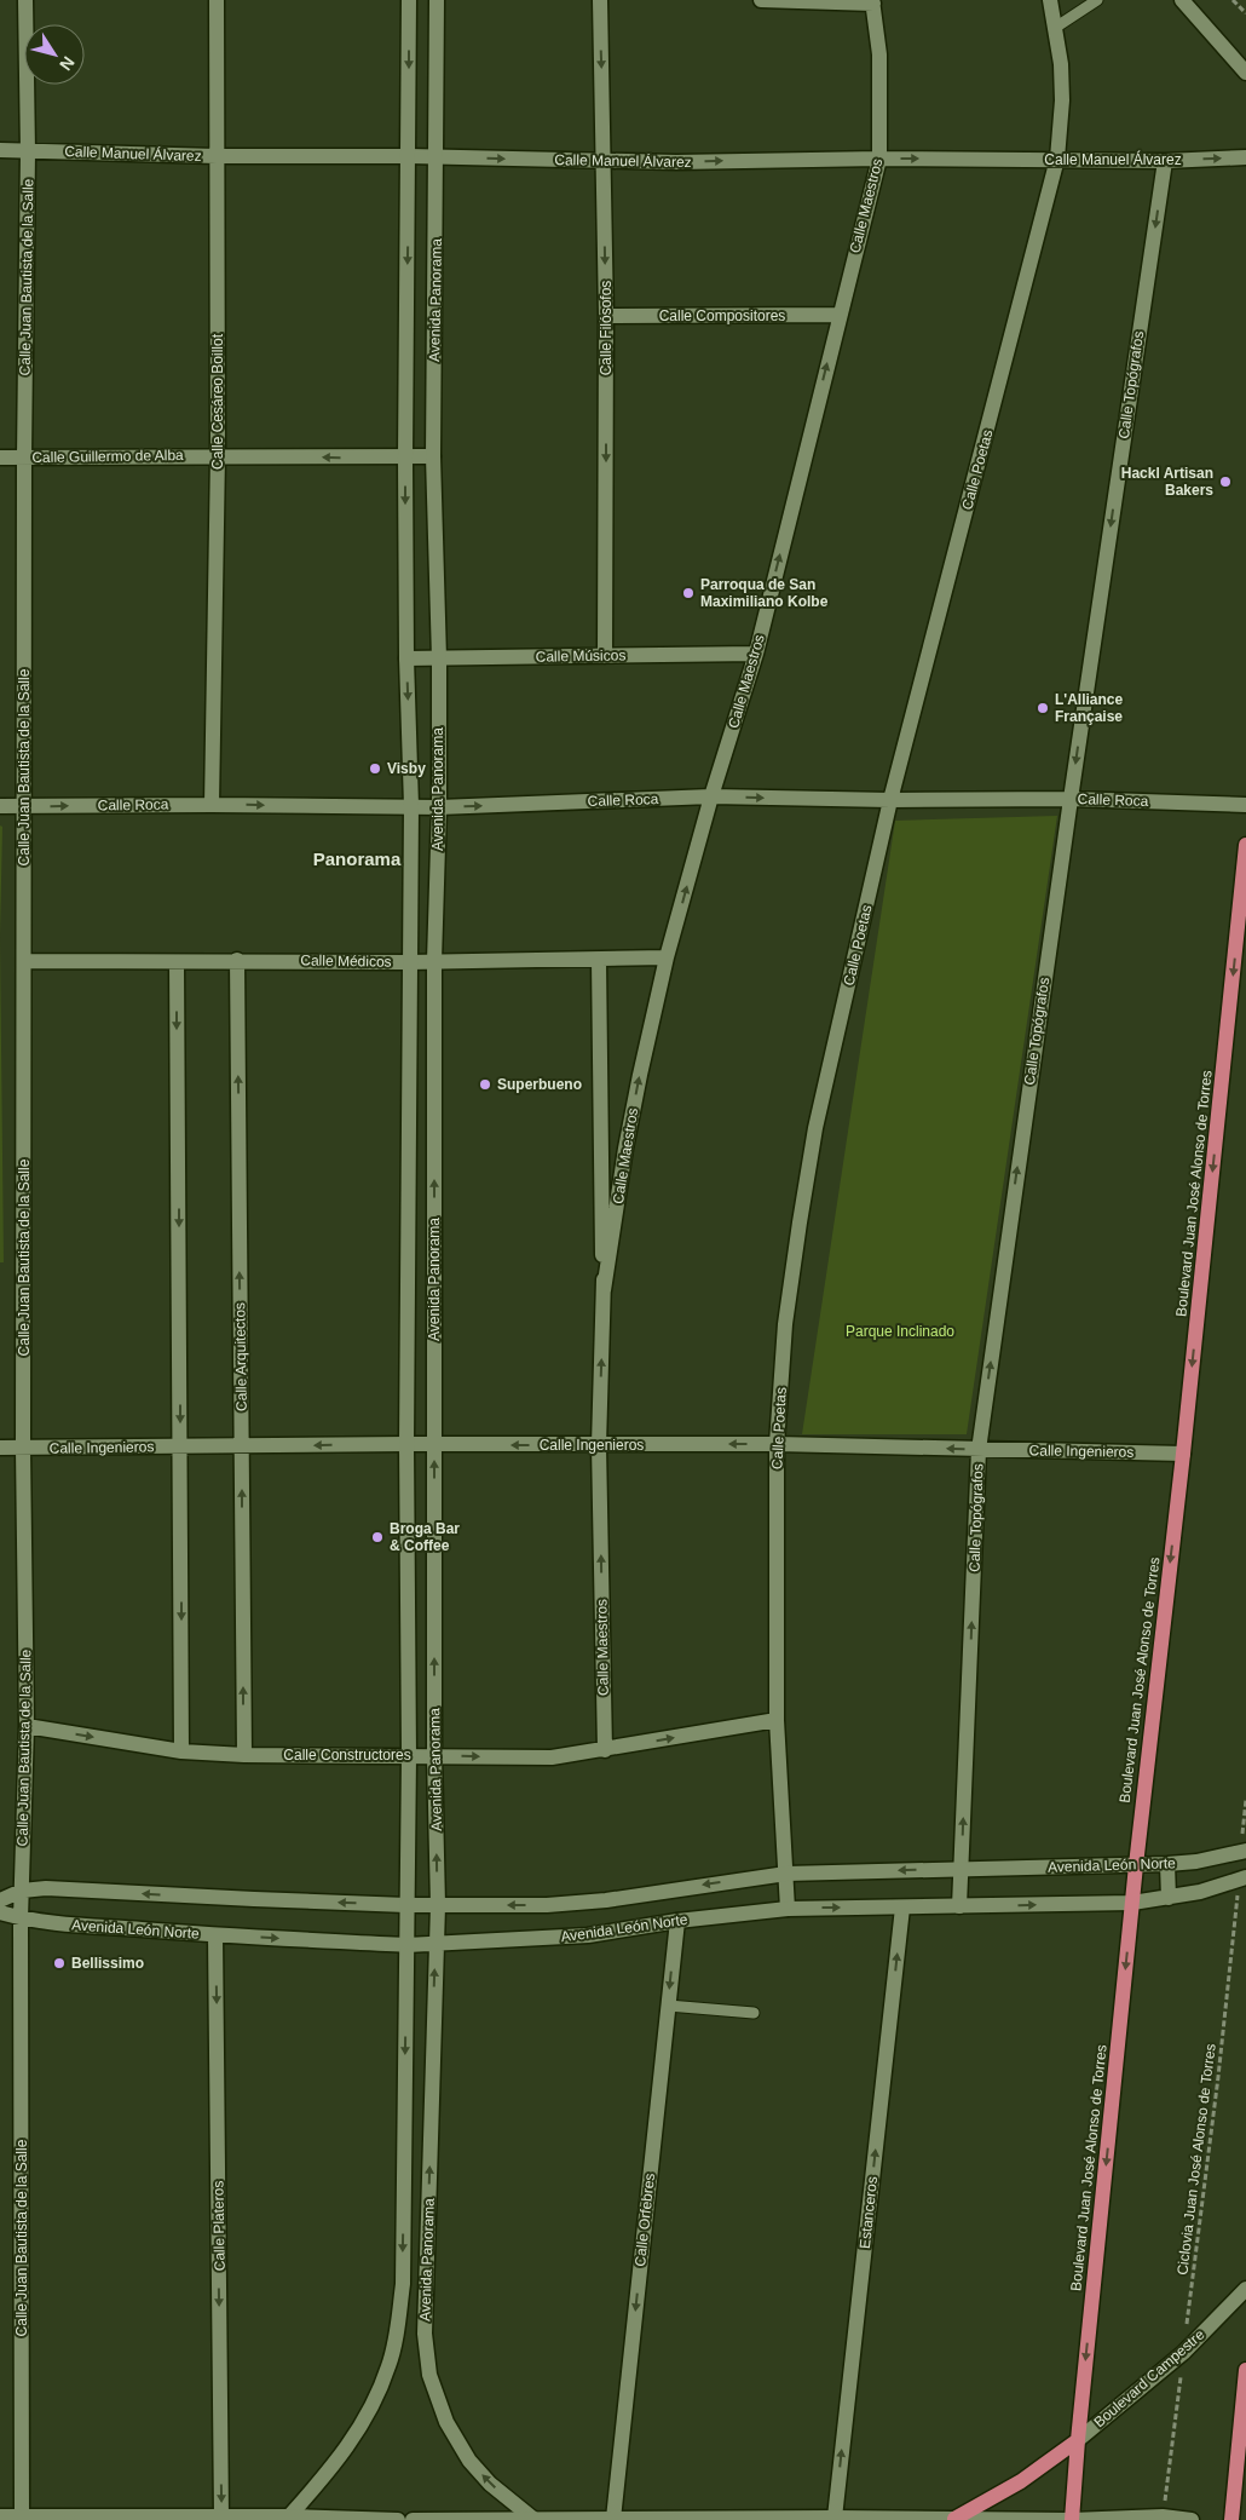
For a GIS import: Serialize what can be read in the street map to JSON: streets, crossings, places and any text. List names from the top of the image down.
{
  "streets": {
    "main road": ["Boulevard Juan José Alonso de Torres"],
    "street": [
      "Calle Manuel Álvarez",
      "Calle Maestros",
      "Calle Juan Bautista de la Salle",
      "Avenida Panorama",
      "Calle Compositores",
      "Calle Filósofos",
      "Calle Topógrafos",
      "Calle Cesáreo Boillot",
      "Calle Guillermo de Alba",
      "Calle Poetas",
      "Calle Músicos",
      "Calle Roca",
      "Calle Médicos",
      "Calle Arquitectos",
      "Calle Ingenieros",
      "Calle Constructores",
      "Avenida León Norte",
      "Estanceros",
      "Calle Orfebres",
      "Calle Plateros",
      "Boulevard Campestre"
    ],
    "path": ["Ciclovia Juan José Alonso de Torres"]
  },
  "crossings": [
    ["Calle Manuel Álvarez", "Calle Maestros"],
    ["Calle Manuel Álvarez", "Calle Juan Bautista de la Salle"],
    ["Calle Manuel Álvarez", "Avenida Panorama"],
    ["Calle Manuel Álvarez", "Calle Filósofos"],
    ["Calle Manuel Álvarez", "Calle Topógrafos"],
    ["Calle Manuel Álvarez", "Calle Cesáreo Boillot"],
    ["Calle Manuel Álvarez", "Calle Poetas"],
    ["Calle Maestros", "Calle Compositores"],
    ["Calle Maestros", "Calle Músicos"],
    ["Calle Maestros", "Calle Roca"],
    ["Calle Maestros", "Calle Médicos"],
    ["Calle Maestros", "Calle Ingenieros"],
    ["Calle Maestros", "Calle Constructores"],
    ["Calle Juan Bautista de la Salle", "Calle Guillermo de Alba"],
    ["Calle Juan Bautista de la Salle", "Calle Roca"],
    ["Calle Juan Bautista de la Salle", "Calle Médicos"],
    ["Calle Juan Bautista de la Salle", "Calle Ingenieros"],
    ["Calle Juan Bautista de la Salle", "Calle Constructores"],
    ["Calle Juan Bautista de la Salle", "Avenida León Norte"],
    ["Avenida Panorama", "Calle Guillermo de Alba"],
    ["Avenida Panorama", "Calle Músicos"],
    ["Avenida Panorama", "Calle Roca"],
    ["Avenida Panorama", "Calle Médicos"],
    ["Avenida Panorama", "Calle Ingenieros"],
    ["Avenida Panorama", "Calle Constructores"],
    ["Avenida Panorama", "Avenida León Norte"],
    ["Calle Compositores", "Calle Filósofos"],
    ["Calle Filósofos", "Calle Músicos"],
    ["Calle Topógrafos", "Calle Roca"],
    ["Calle Topógrafos", "Calle Ingenieros"],
    ["Calle Topógrafos", "Avenida León Norte"],
    ["Calle Cesáreo Boillot", "Calle Guillermo de Alba"],
    ["Calle Cesáreo Boillot", "Calle Roca"],
    ["Calle Poetas", "Calle Roca"],
    ["Calle Poetas", "Calle Ingenieros"],
    ["Calle Poetas", "Calle Constructores"],
    ["Calle Poetas", "Avenida León Norte"],
    ["Calle Médicos", "Calle Arquitectos"],
    ["Boulevard Juan José Alonso de Torres", "Calle Ingenieros"],
    ["Boulevard Juan José Alonso de Torres", "Avenida León Norte"],
    ["Boulevard Juan José Alonso de Torres", "Boulevard Campestre"],
    ["Calle Arquitectos", "Calle Ingenieros"],
    ["Calle Arquitectos", "Calle Constructores"],
    ["Avenida León Norte", "Ciclovia Juan José Alonso de Torres"],
    ["Avenida León Norte", "Estanceros"],
    ["Avenida León Norte", "Calle Orfebres"],
    ["Avenida León Norte", "Calle Plateros"],
    ["Ciclovia Juan José Alonso de Torres", "Boulevard Campestre"]
  ],
  "one_way": [
    "Calle Manuel Álvarez",
    "Calle Maestros",
    "Calle Filósofos",
    "Calle Guillermo de Alba",
    "Calle Roca",
    "Boulevard Juan José Alonso de Torres",
    "Calle Ingenieros",
    "Calle Constructores",
    "Estanceros",
    "Calle Orfebres",
    "Calle Plateros"
  ],
  "districts": ["Panorama"],
  "parks": ["Parque Inclinado"],
  "places": [
    "Hackl Artisan Bakers",
    "Parroqua de San Maximiliano Kolbe",
    "L'Alliance Française",
    "Visby",
    "Superbueno",
    "Broga Bar & Coffee",
    "Bellissimo"
  ],
  "north": "bottom right"
}
